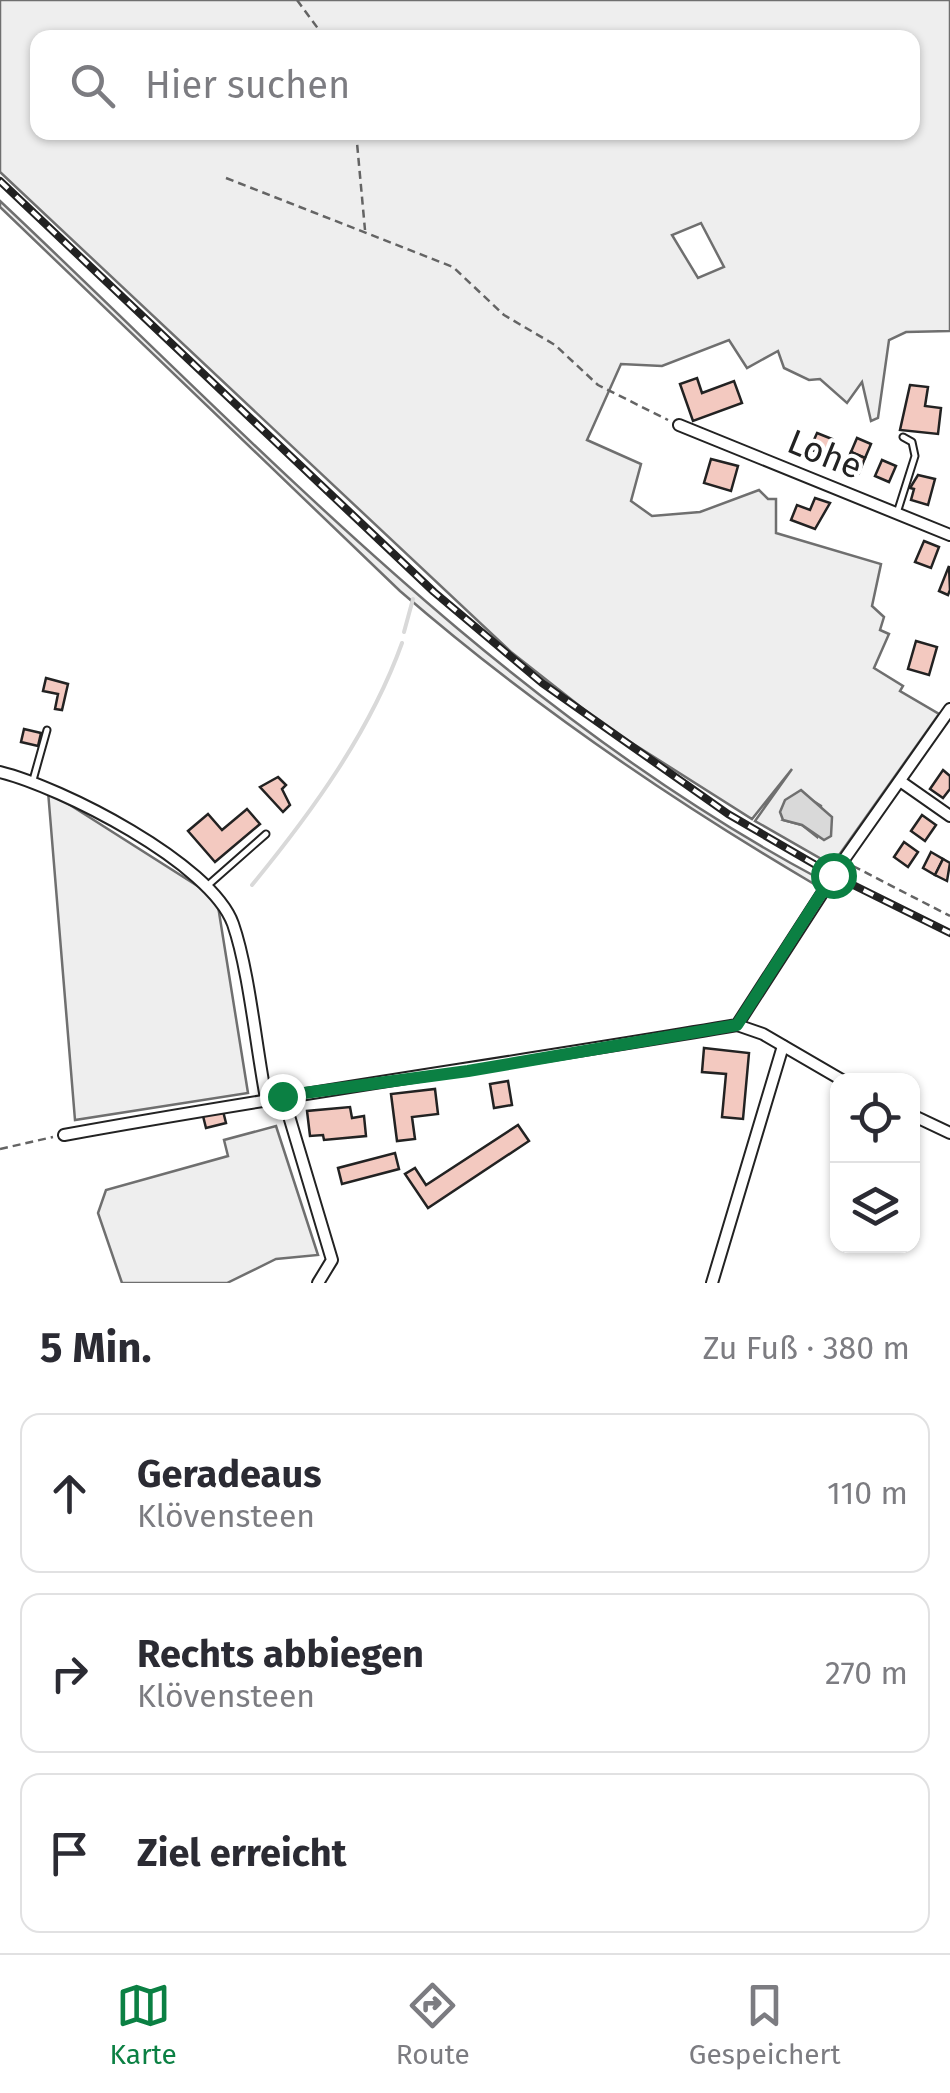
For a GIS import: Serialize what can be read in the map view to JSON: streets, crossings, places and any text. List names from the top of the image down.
{
  "streets": {
    "street": ["Lohe"]
  },
  "page": {
    "search": "Hier suchen",
    "heading": ["5 Min.", "Zu Fuß · 380 m"],
    "list": [
      ["Geradeaus", "Klövensteen", "110 m"],
      ["Rechts abbiegen", "Klövensteen", "270 m"],
      "Ziel erreicht"
    ],
    "nav": ["Karte", "Route", "Gespeichert"]
  }
}
